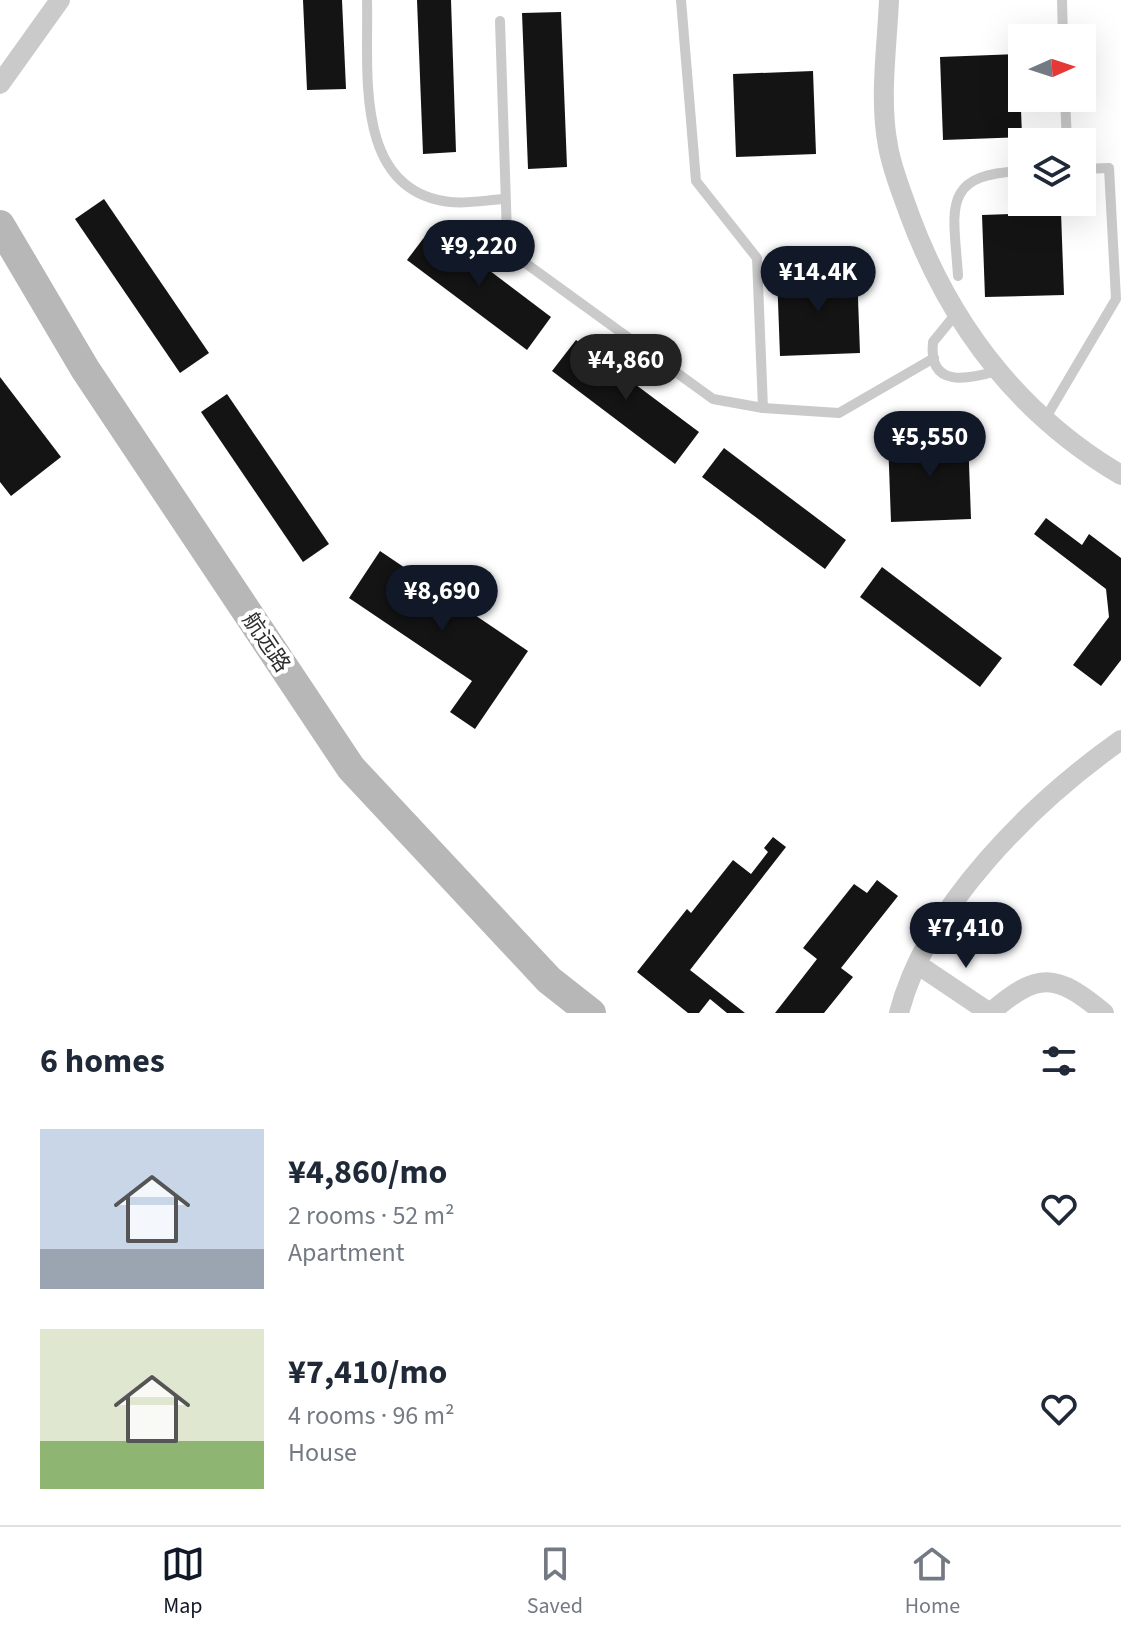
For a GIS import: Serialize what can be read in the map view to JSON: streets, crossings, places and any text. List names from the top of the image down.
{
  "streets": {
    "street": ["航远路"]
  },
  "north": "right",
  "page": {
    "price": [
      "¥9,220",
      "¥14.4K",
      "¥4,860",
      "¥5,550",
      "¥8,690",
      "¥7,410"
    ],
    "heading": "6 homes",
    "list": [
      {
        "name": "¥4,860/mo",
        "note": "2 rooms · 52 m² · Apartment"
      },
      {
        "name": "¥7,410/mo",
        "note": "4 rooms · 96 m² · House"
      }
    ],
    "tabs": ["Map", "Saved", "Home"]
  }
}
